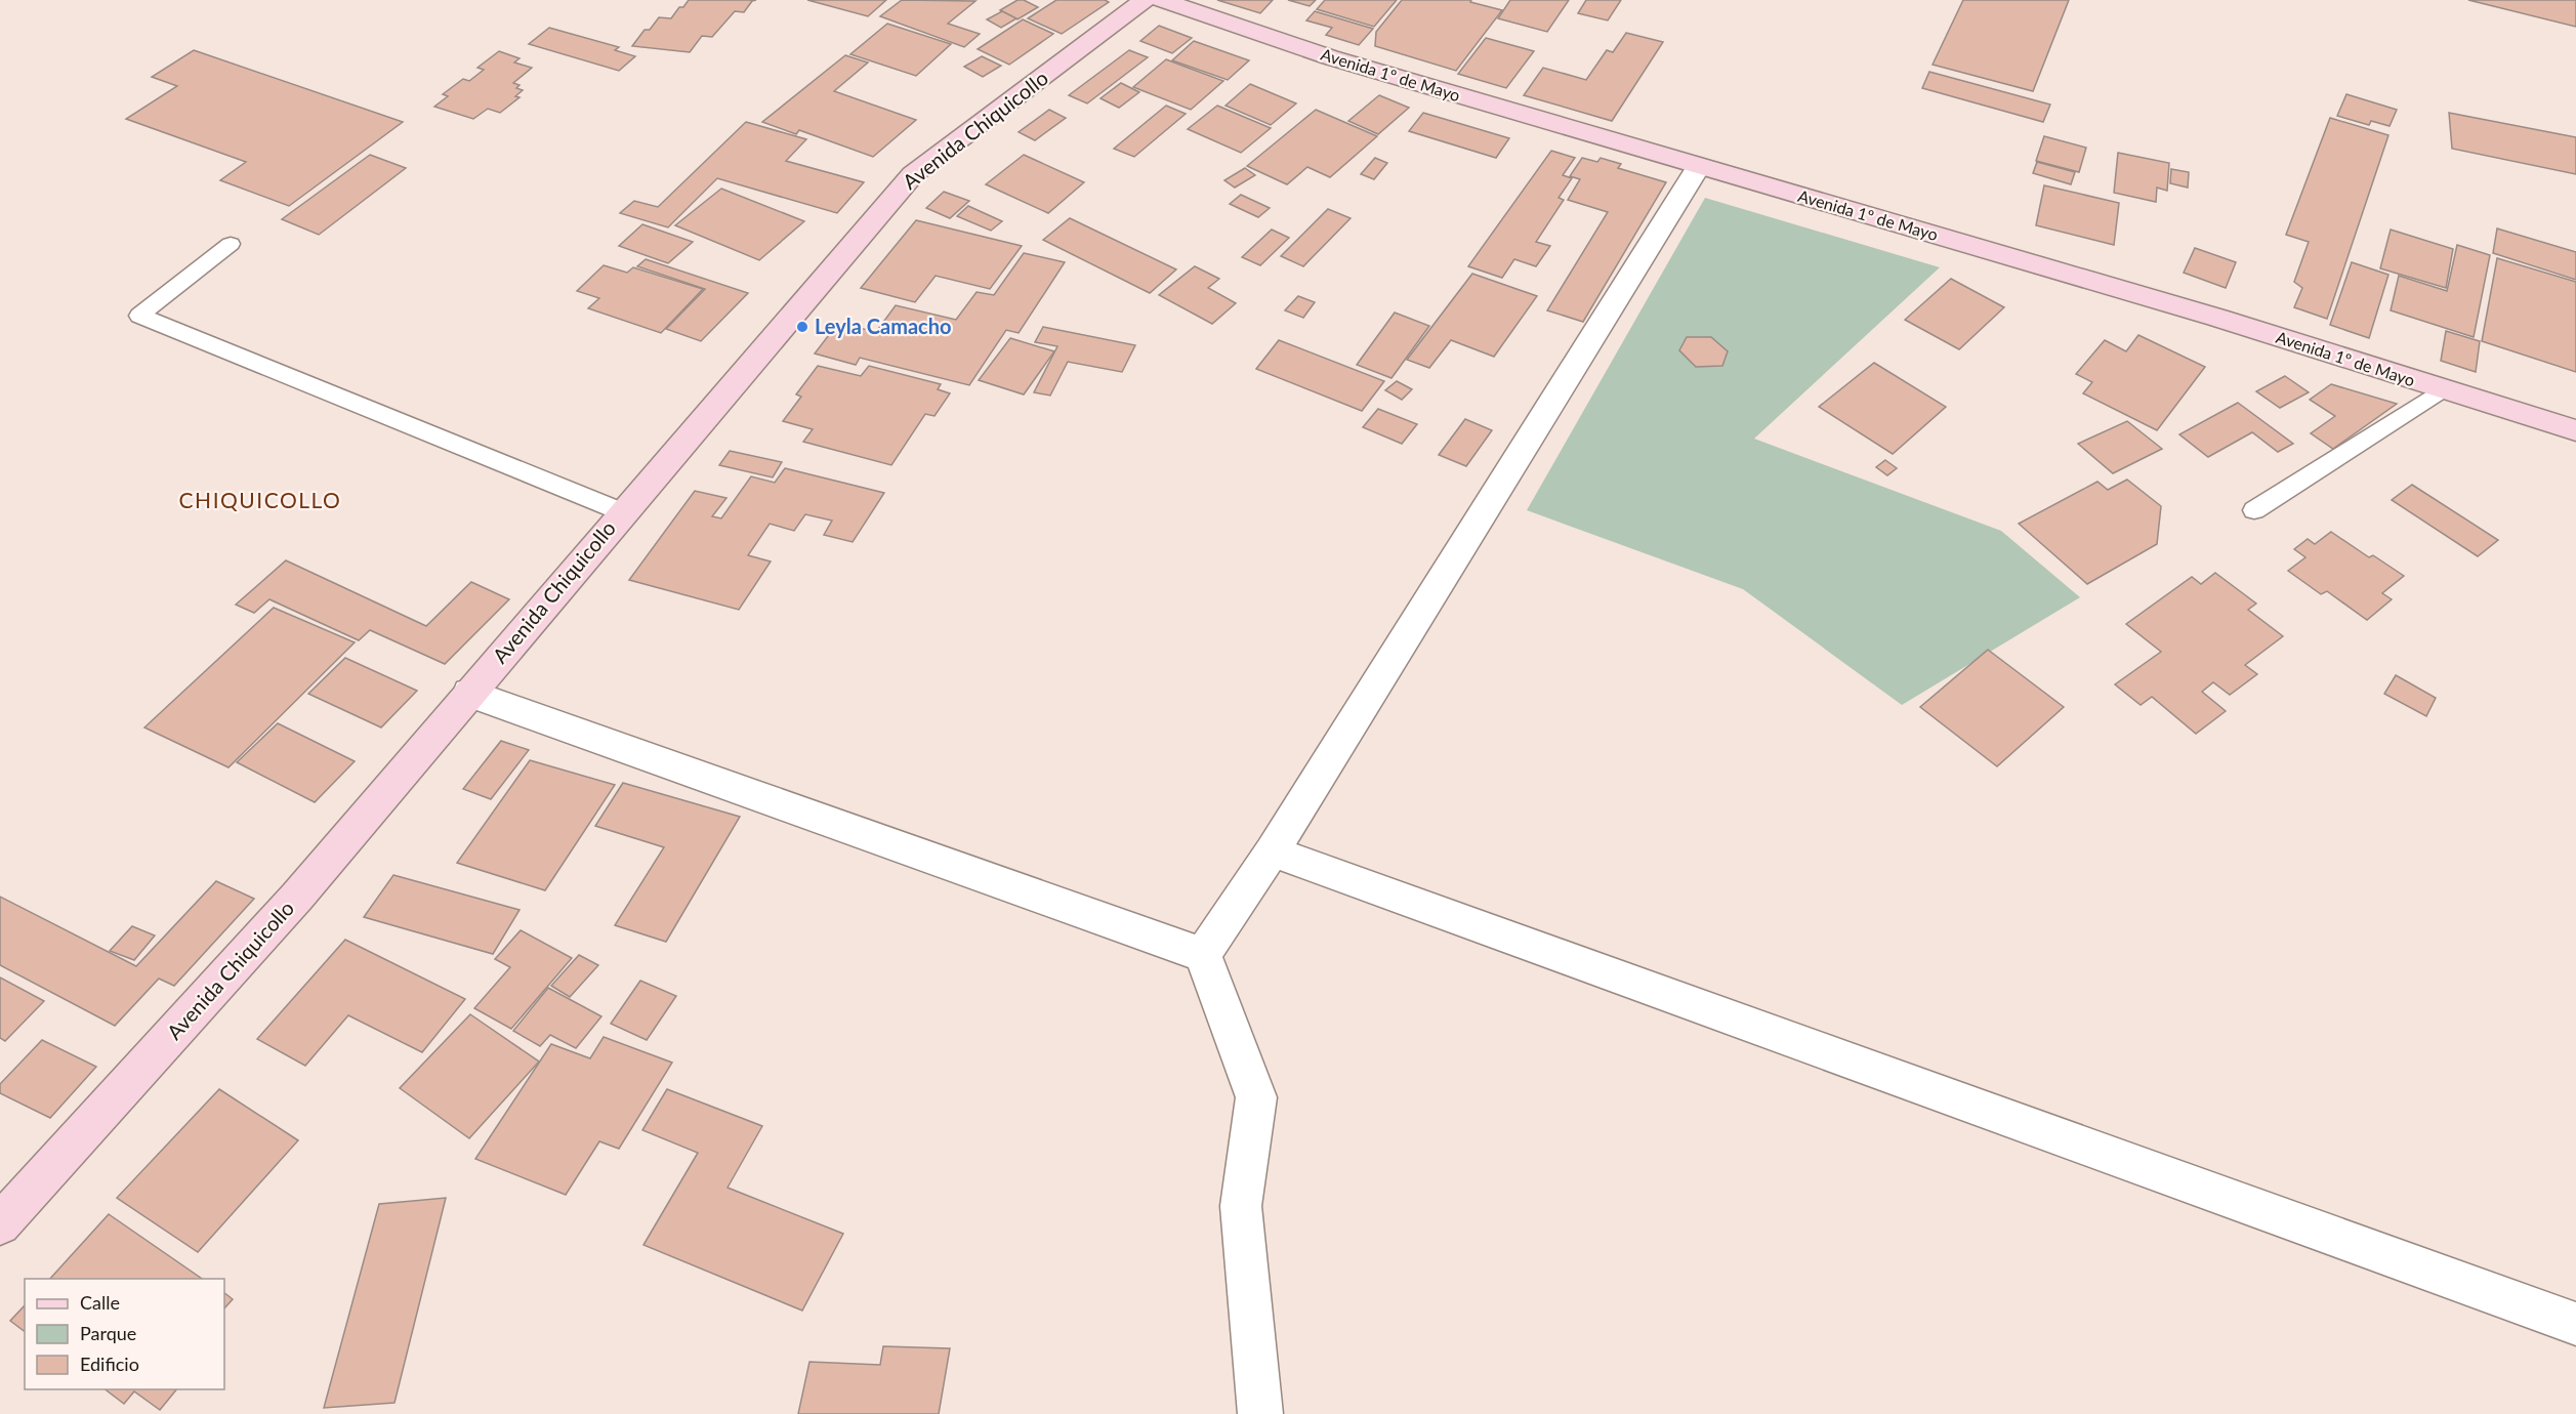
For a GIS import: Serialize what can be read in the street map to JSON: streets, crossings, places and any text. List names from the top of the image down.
{
  "streets": {
    "main road": ["Avenida 1º de Mayo", "Avenida Chiquicollo"]
  },
  "districts": ["CHIQUICOLLO"],
  "places": ["Leyla Camacho"],
  "legend": ["Calle", "Parque", "Edificio"]
}
